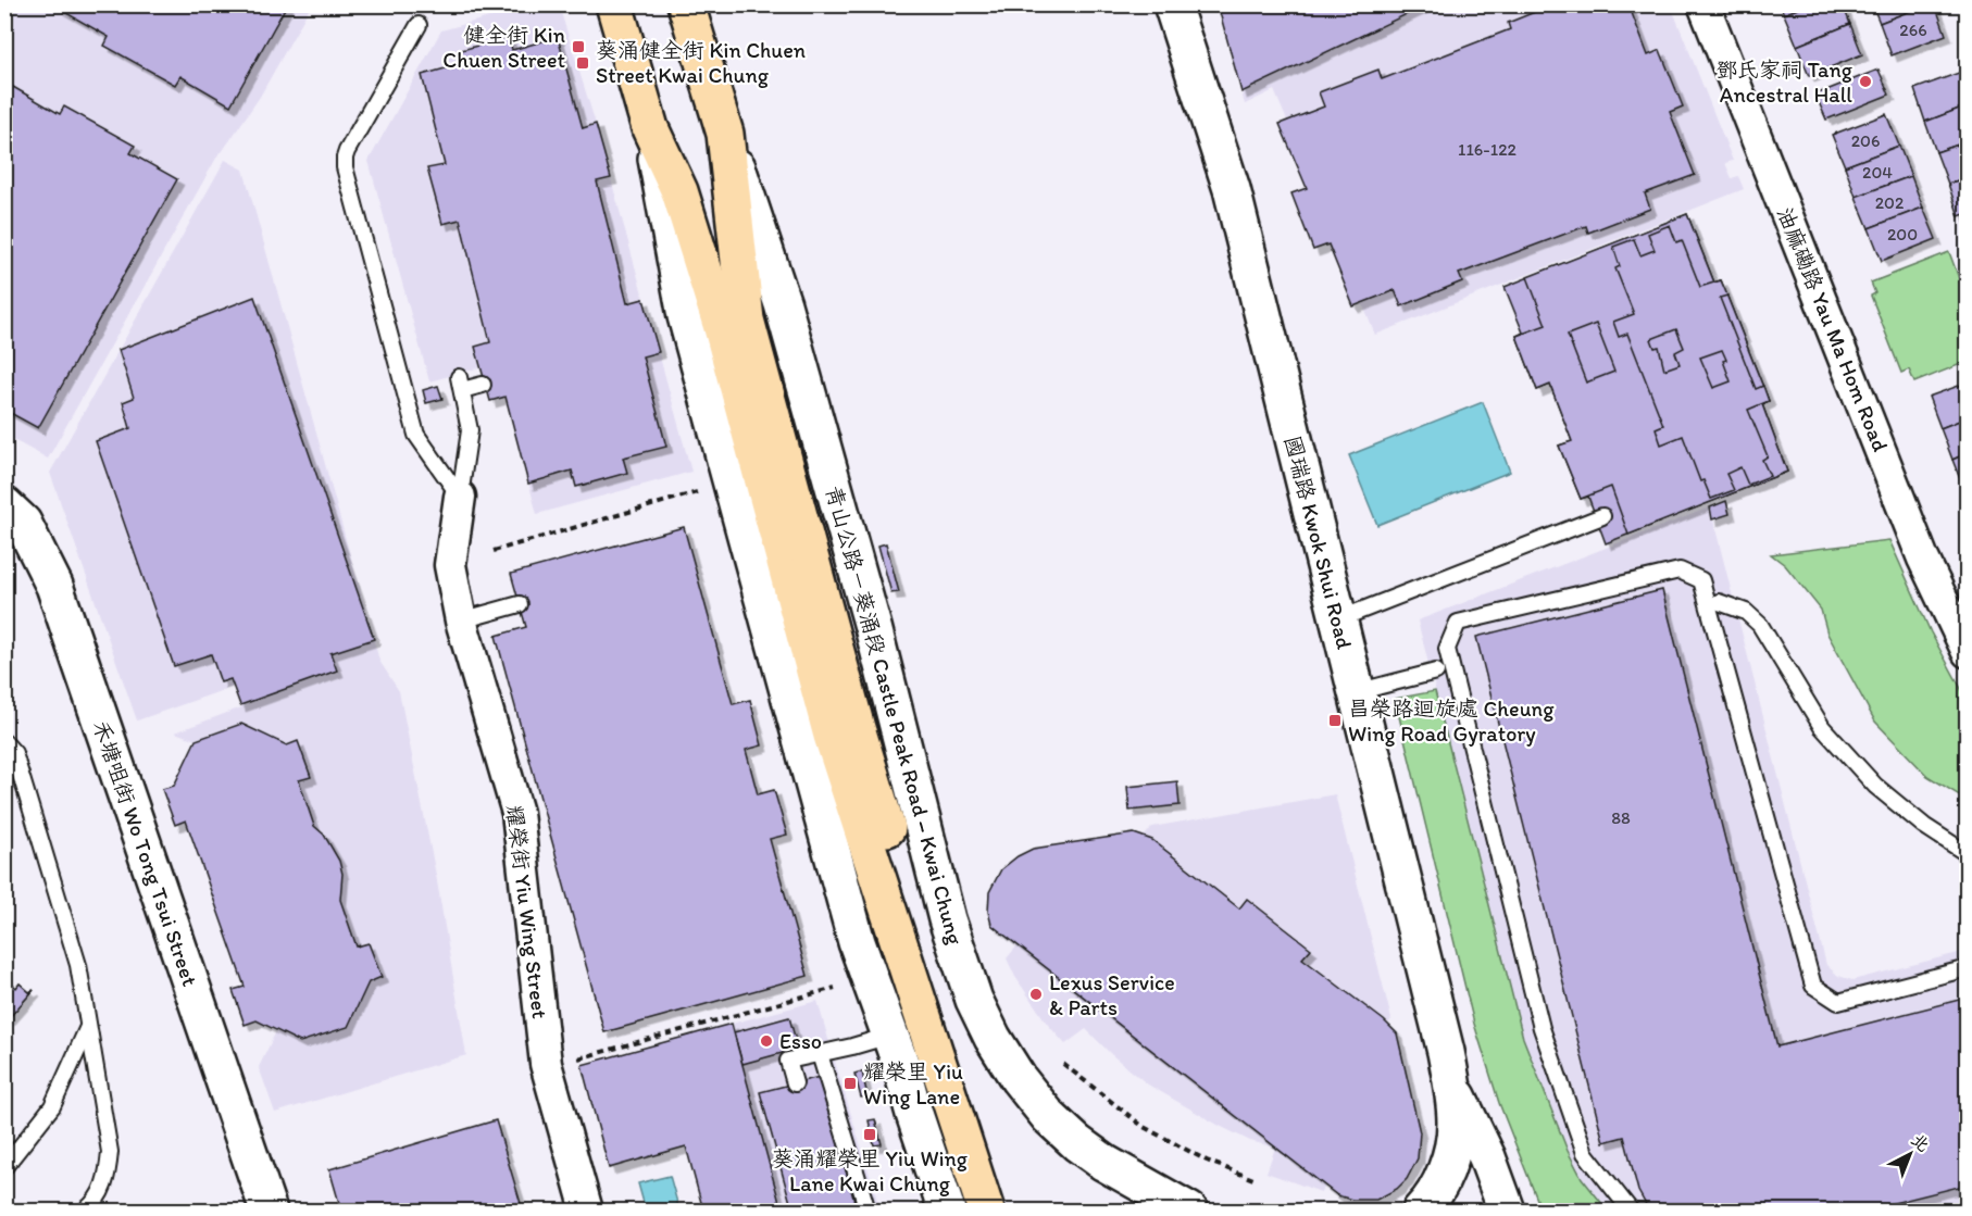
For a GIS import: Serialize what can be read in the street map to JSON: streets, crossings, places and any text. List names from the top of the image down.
{
  "streets": {
    "main road": ["國瑞路 Kwok Shui Road", "青山公路－葵涌段 Castle Peak Road – Kwai Chung", "禾塘咀街 Wo Tong Tsui Street"],
    "street": ["油麻磡路 Yau Ma Hom Road", "耀榮街 Yiu Wing Street"]
  },
  "places": {
    "transit": [
      "健全街 Kin Chuen Street",
      "葵涌健全街 Kin Chuen Street Kwai Chung",
      "昌榮路迴旋處 Cheung Wing Road Gyratory",
      "耀榮里 Yiu Wing Lane",
      "葵涌耀榮里 Yiu Wing Lane Kwai Chung"
    ],
    "other": ["鄧氏家祠 Tang Ancestral Hall", "Lexus Service & Parts", "Esso"]
  },
  "house_numbers": [
    "266",
    "206",
    "116-122",
    "204",
    "202",
    "200",
    "88"
  ],
  "north": "top right"
}
